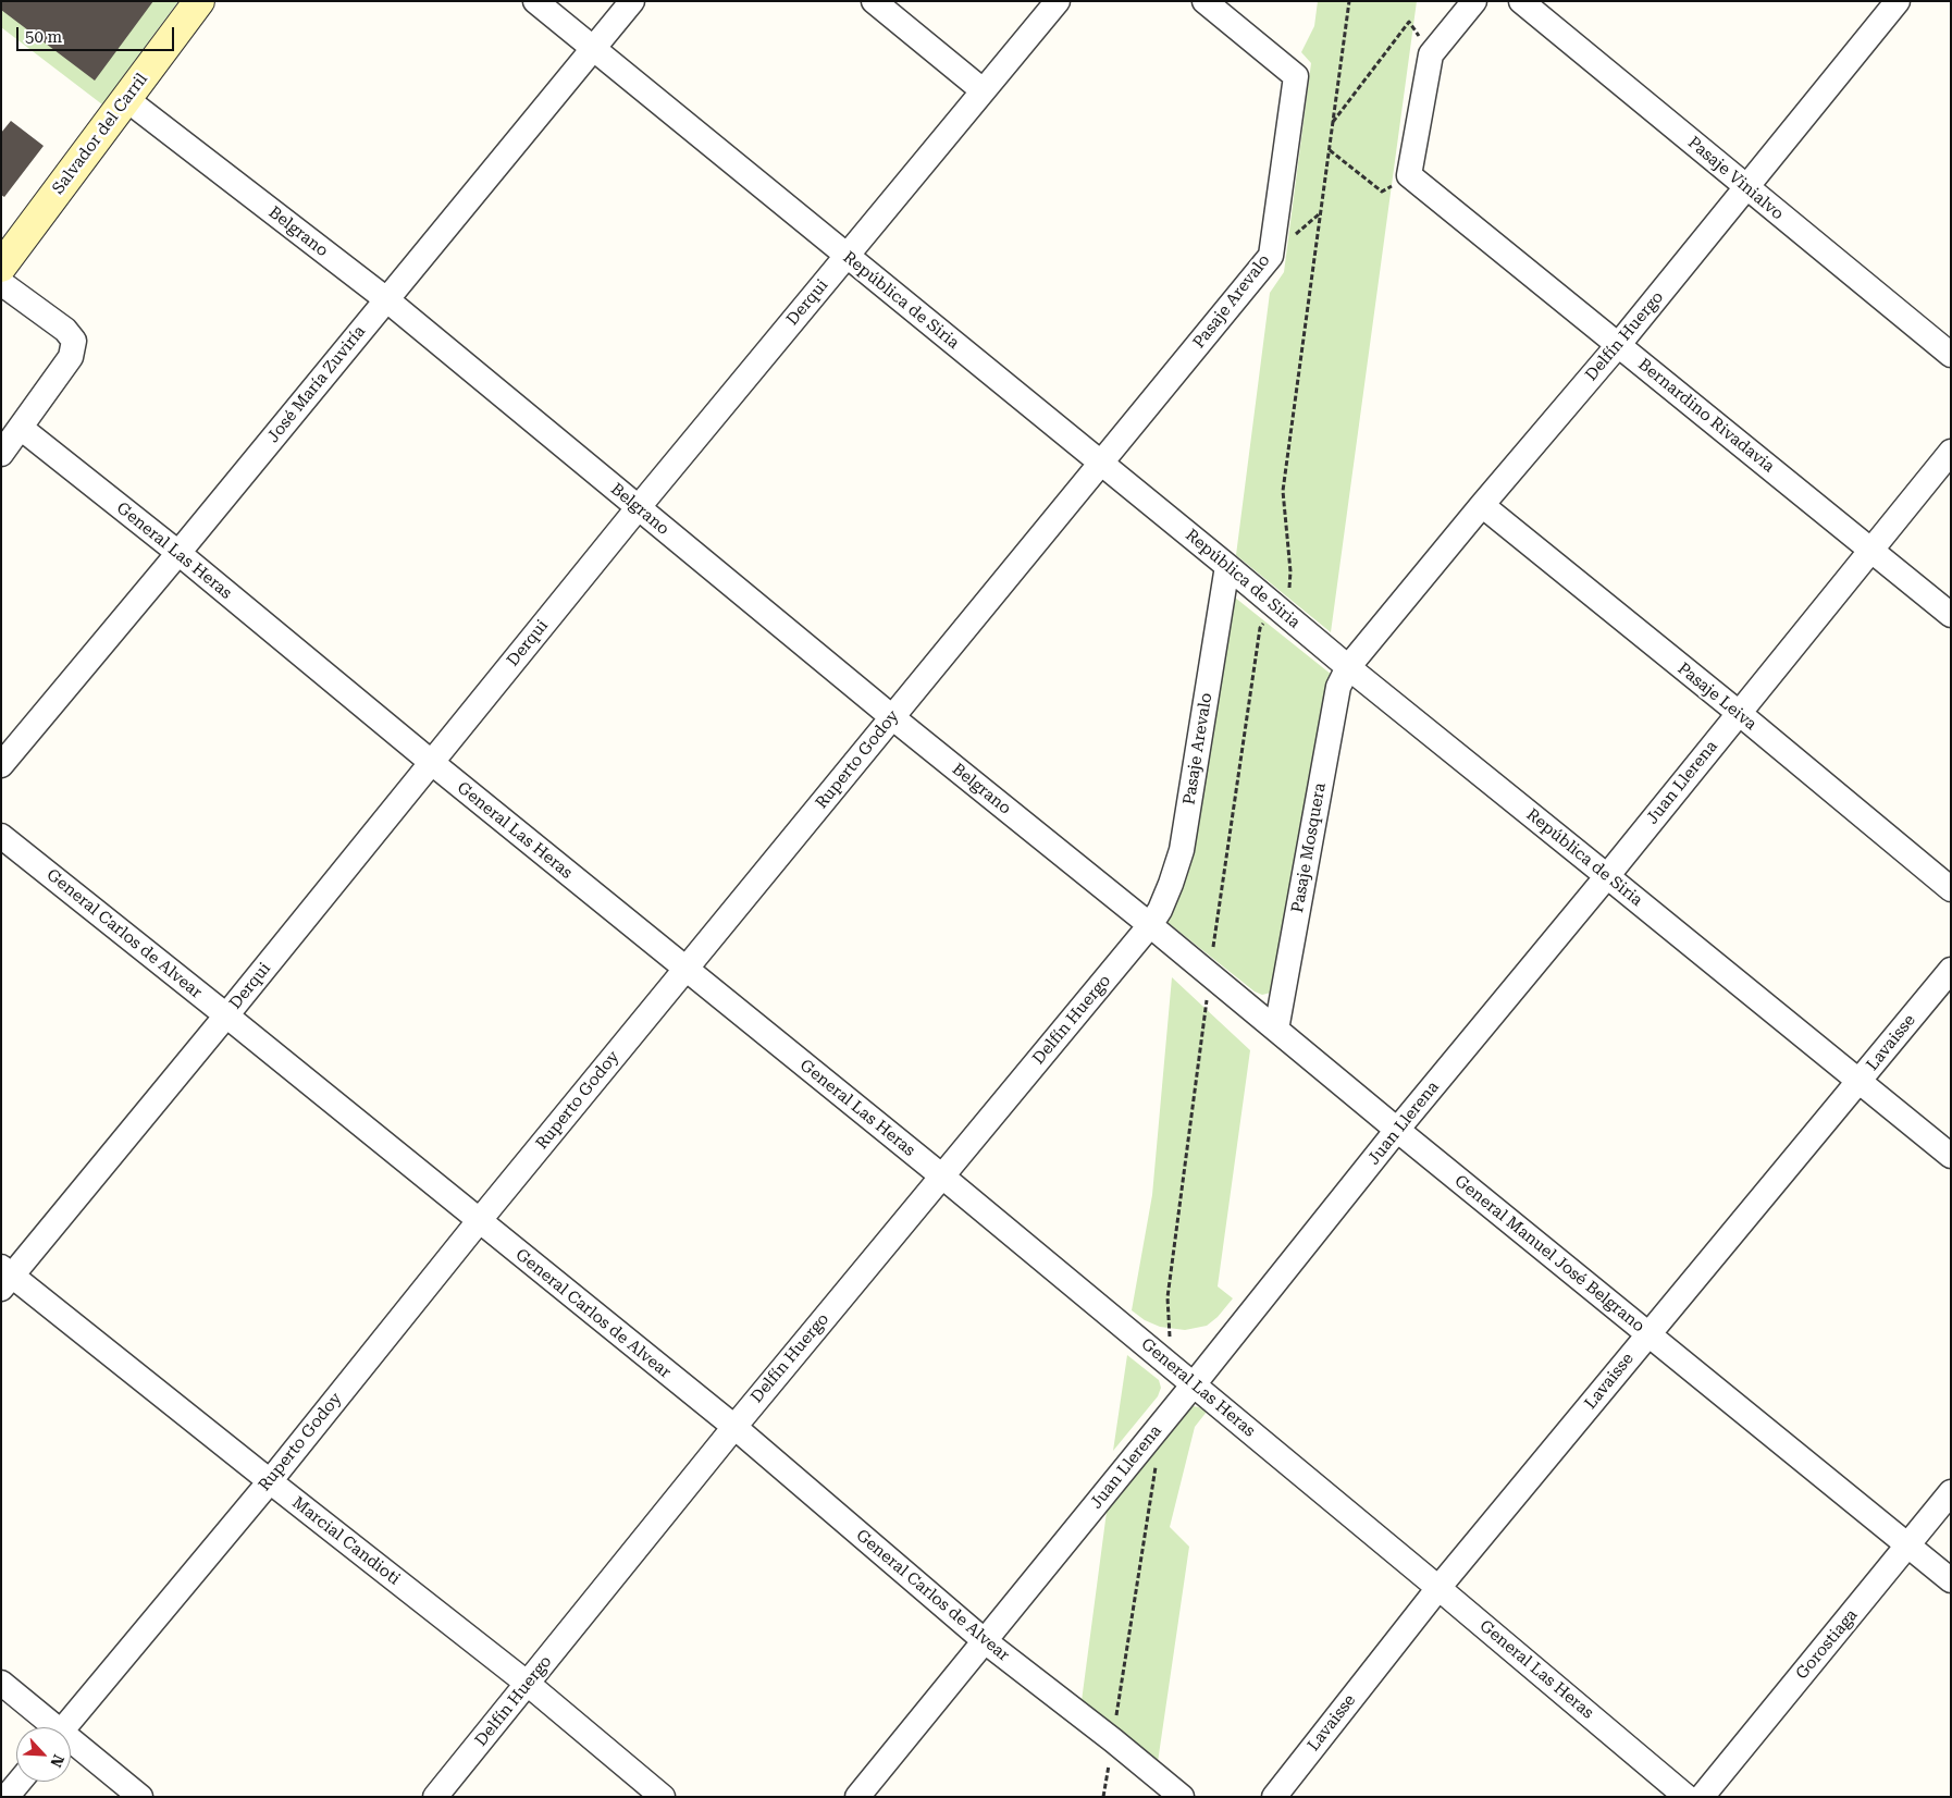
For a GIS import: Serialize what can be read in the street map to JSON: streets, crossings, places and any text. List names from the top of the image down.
{
  "streets": {
    "main road": ["Salvador del Carril"],
    "street": [
      "Pasaje Vinialvo",
      "Belgrano",
      "República de Siria",
      "Pasaje Arevalo",
      "Derqui",
      "Delfín Huergo",
      "José María Zuviría",
      "Bernardino Rivadavia",
      "General Las Heras",
      "Pasaje Leiva",
      "Ruperto Godoy",
      "Juan Llerena",
      "Pasaje Mosquera",
      "General Carlos de Alvear",
      "Lavaisse",
      "General Manuel José Belgrano",
      "Marcial Candioti",
      "Gorostiaga"
    ]
  },
  "crossings": [
    ["Salvador del Carril", "Belgrano"],
    ["Pasaje Vinialvo", "Delfín Huergo"],
    ["Belgrano", "Pasaje Arevalo"],
    ["Belgrano", "Derqui"],
    ["Belgrano", "Delfín Huergo"],
    ["Belgrano", "José María Zuviría"],
    ["Belgrano", "Ruperto Godoy"],
    ["Belgrano", "General Manuel José Belgrano"],
    ["República de Siria", "Pasaje Arevalo"],
    ["República de Siria", "Derqui"],
    ["República de Siria", "Delfín Huergo"],
    ["República de Siria", "José María Zuviría"],
    ["República de Siria", "Ruperto Godoy"],
    ["República de Siria", "Juan Llerena"],
    ["República de Siria", "Pasaje Mosquera"],
    ["República de Siria", "Lavaisse"],
    ["Pasaje Arevalo", "Delfín Huergo"],
    ["Pasaje Arevalo", "Ruperto Godoy"],
    ["Pasaje Arevalo", "General Manuel José Belgrano"],
    ["Derqui", "General Las Heras"],
    ["Derqui", "General Carlos de Alvear"],
    ["Derqui", "Marcial Candioti"],
    ["Delfín Huergo", "Bernardino Rivadavia"],
    ["Delfín Huergo", "General Las Heras"],
    ["Delfín Huergo", "Pasaje Leiva"],
    ["Delfín Huergo", "Pasaje Mosquera"],
    ["Delfín Huergo", "General Carlos de Alvear"],
    ["Delfín Huergo", "General Manuel José Belgrano"],
    ["Delfín Huergo", "Marcial Candioti"],
    ["José María Zuviría", "General Las Heras"],
    ["Bernardino Rivadavia", "Juan Llerena"],
    ["General Las Heras", "Ruperto Godoy"],
    ["General Las Heras", "Juan Llerena"],
    ["General Las Heras", "Lavaisse"],
    ["Pasaje Leiva", "Juan Llerena"],
    ["Ruperto Godoy", "General Carlos de Alvear"],
    ["Ruperto Godoy", "Marcial Candioti"],
    ["Juan Llerena", "General Carlos de Alvear"],
    ["Juan Llerena", "General Manuel José Belgrano"],
    ["Pasaje Mosquera", "General Manuel José Belgrano"],
    ["Lavaisse", "General Manuel José Belgrano"],
    ["General Manuel José Belgrano", "Gorostiaga"]
  ],
  "scale_bar": "50 m",
  "north": "bottom right"
}
